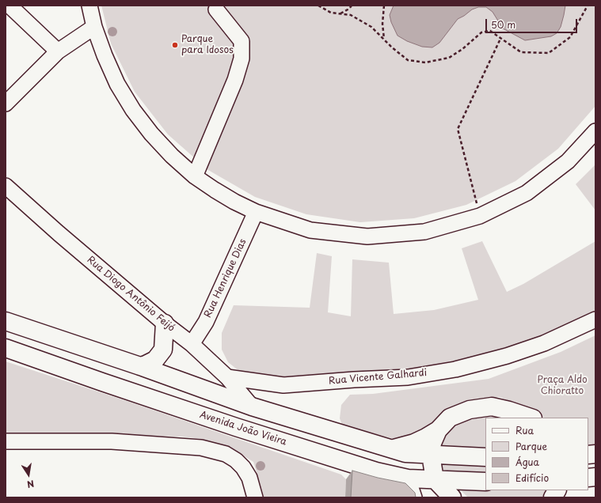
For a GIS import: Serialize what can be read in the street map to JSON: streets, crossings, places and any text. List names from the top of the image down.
{
  "streets": {
    "main road": ["Avenida João Vieira"],
    "street": ["Rua Henrique Dias", "Rua Diogo Antônio Feijó", "Rua Vicente Galhardi"]
  },
  "crossings": [
    ["Rua Henrique Dias", "Rua Diogo Antônio Feijó"],
    ["Rua Diogo Antônio Feijó", "Rua Vicente Galhardi"]
  ],
  "parks": ["Praça Aldo Chioratto"],
  "places": ["Parque para Idosos"],
  "legend": [
    "Rua",
    "Parque",
    "Água",
    "Edifício"
  ],
  "scale_bar": "50 m",
  "north": "bottom"
}
